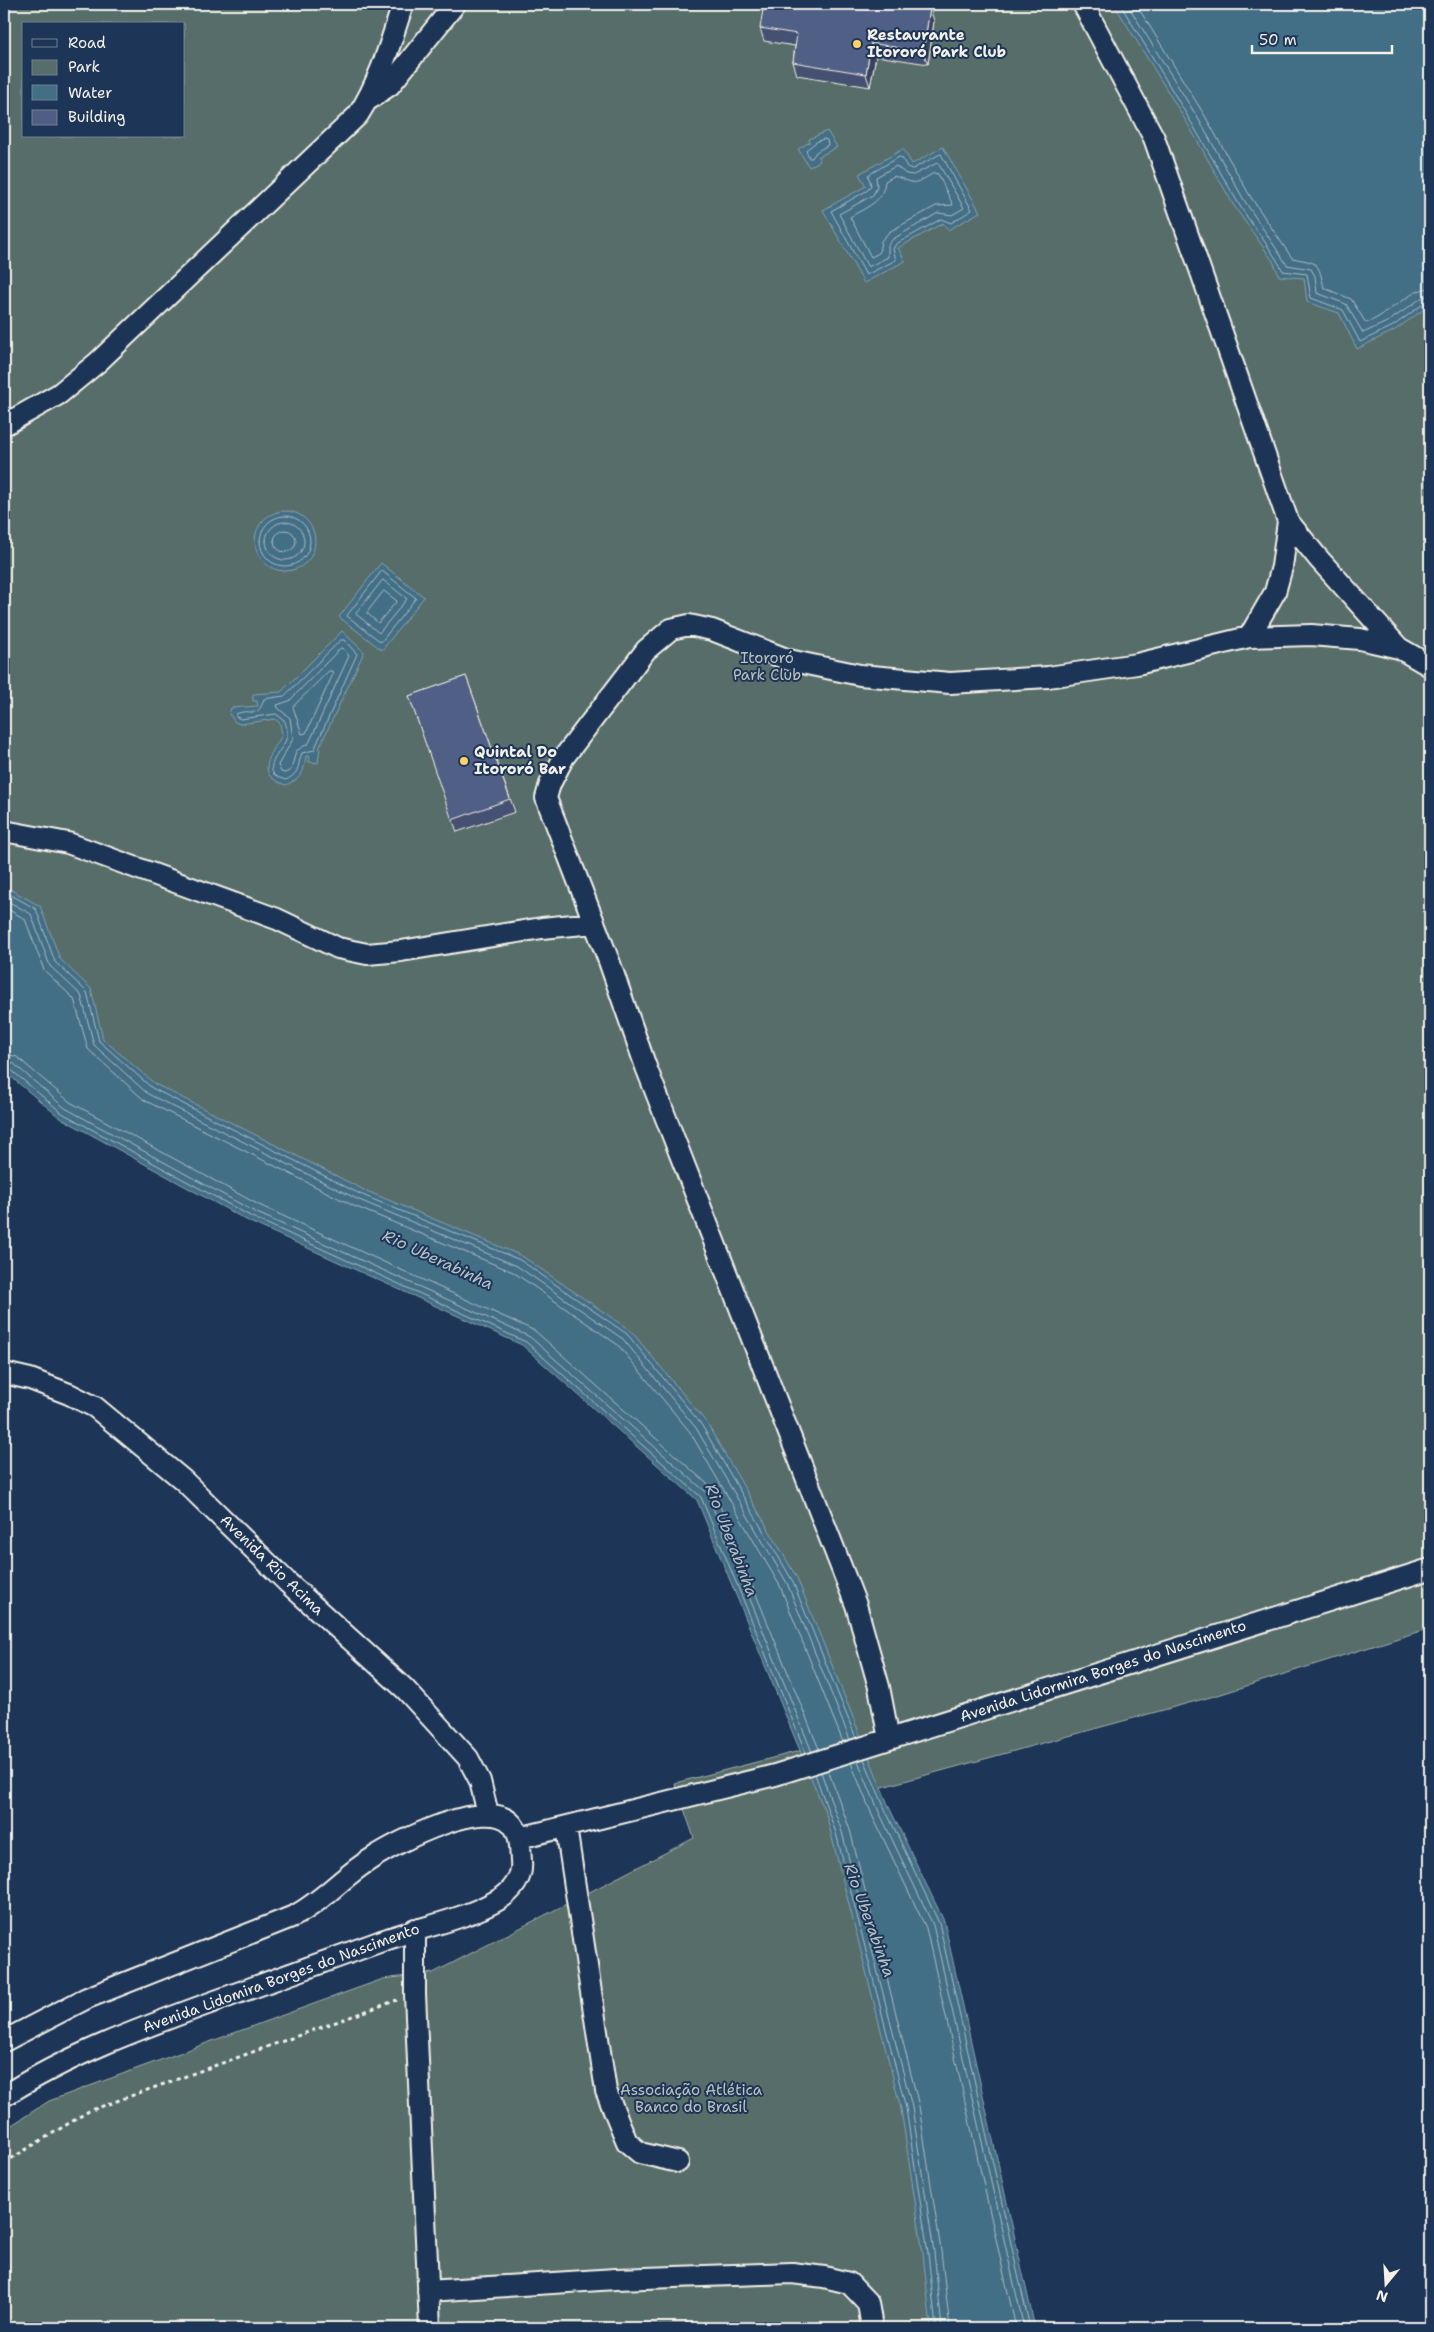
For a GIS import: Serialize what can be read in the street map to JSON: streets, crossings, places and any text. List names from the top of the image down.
{
  "streets": {
    "street": ["Avenida Rio Acima", "Avenida Lidormira Borges do Nascimento", "Avenida Lidomira Borges do Nascimento"]
  },
  "water": ["Rio Uberabinha"],
  "parks": ["Itororó Park Club", "Associação Atlética Banco do Brasil"],
  "places": ["Restaurante Itororó Park Club", "Quintal Do Itororó Bar"],
  "legend": [
    "Road",
    "Park",
    "Water",
    "Building"
  ],
  "scale_bar": "50 m",
  "north": "bottom"
}
